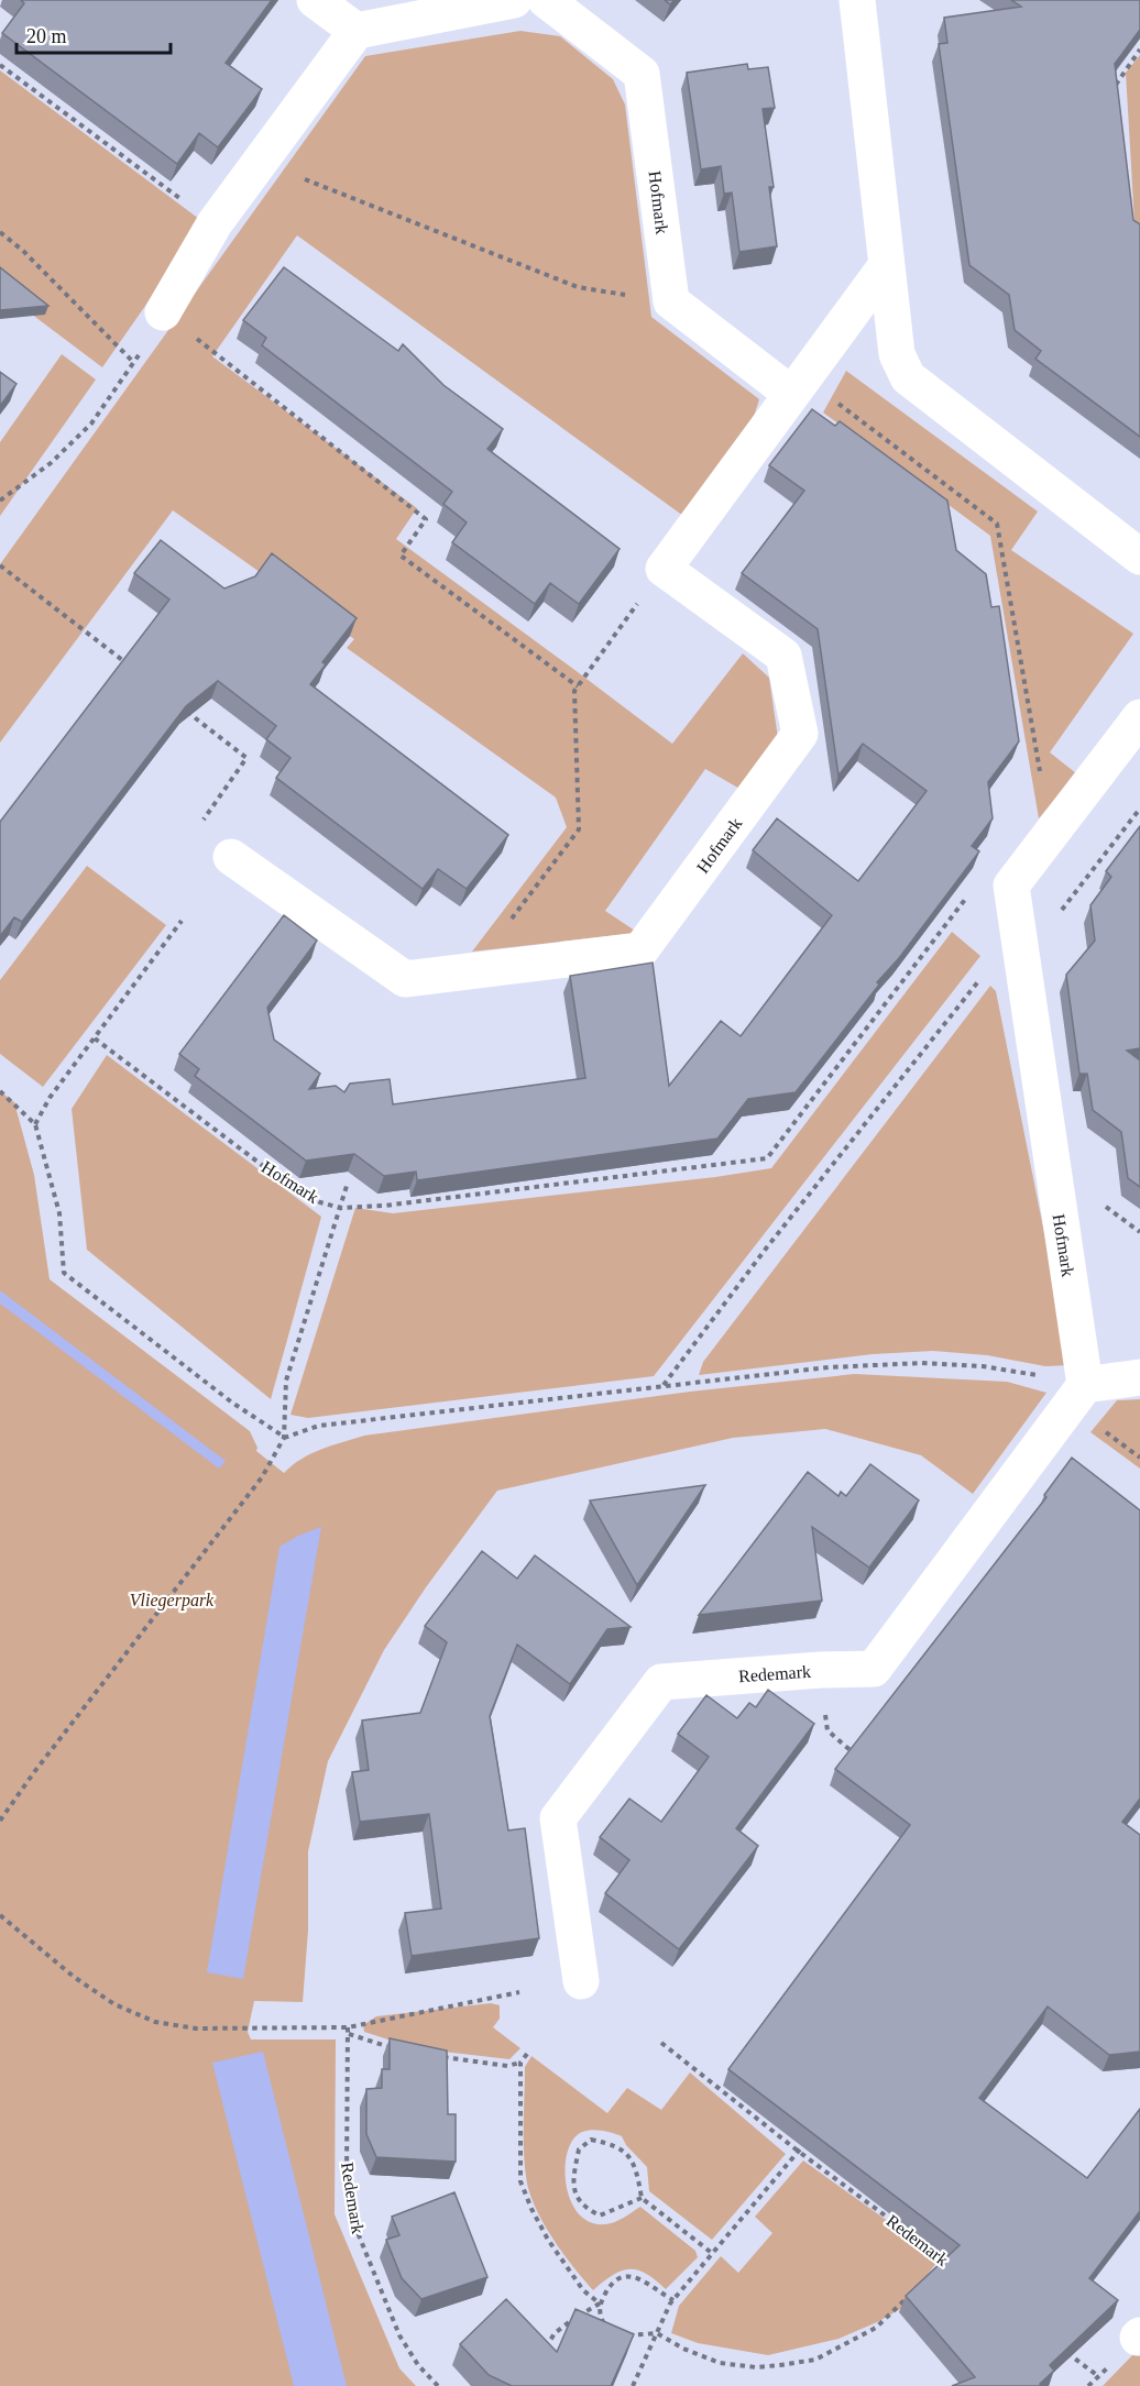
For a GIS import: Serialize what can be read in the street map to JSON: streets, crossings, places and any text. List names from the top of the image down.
{
  "streets": {
    "street": ["Hofmark", "Redemark"]
  },
  "crossings": [
    ["Hofmark", "Redemark"]
  ],
  "parks": ["Vliegerpark"],
  "scale_bar": "20 m"
}
